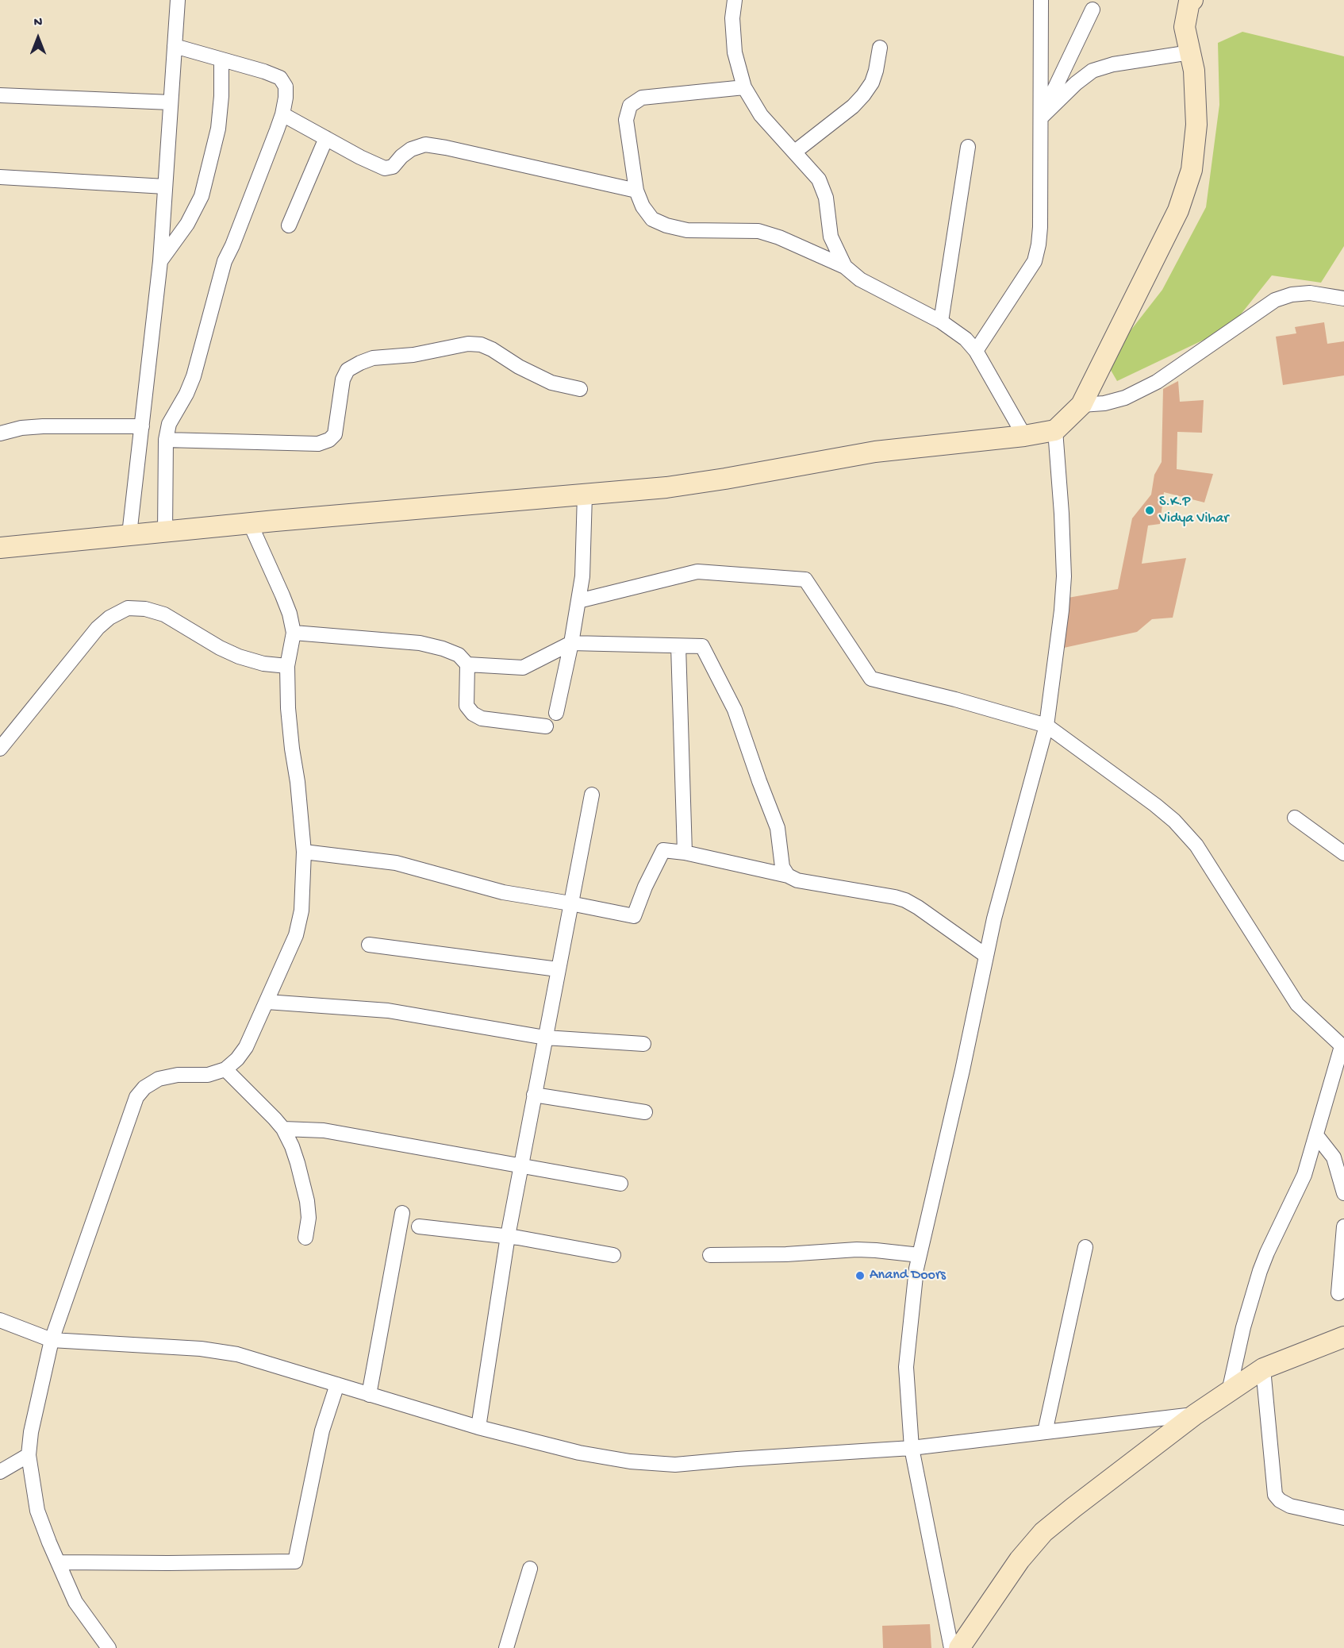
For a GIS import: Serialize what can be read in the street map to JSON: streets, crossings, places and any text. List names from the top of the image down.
{
  "places": ["S.K.P Vidya Vihar", "Anand Doors"],
  "north": "top"
}
